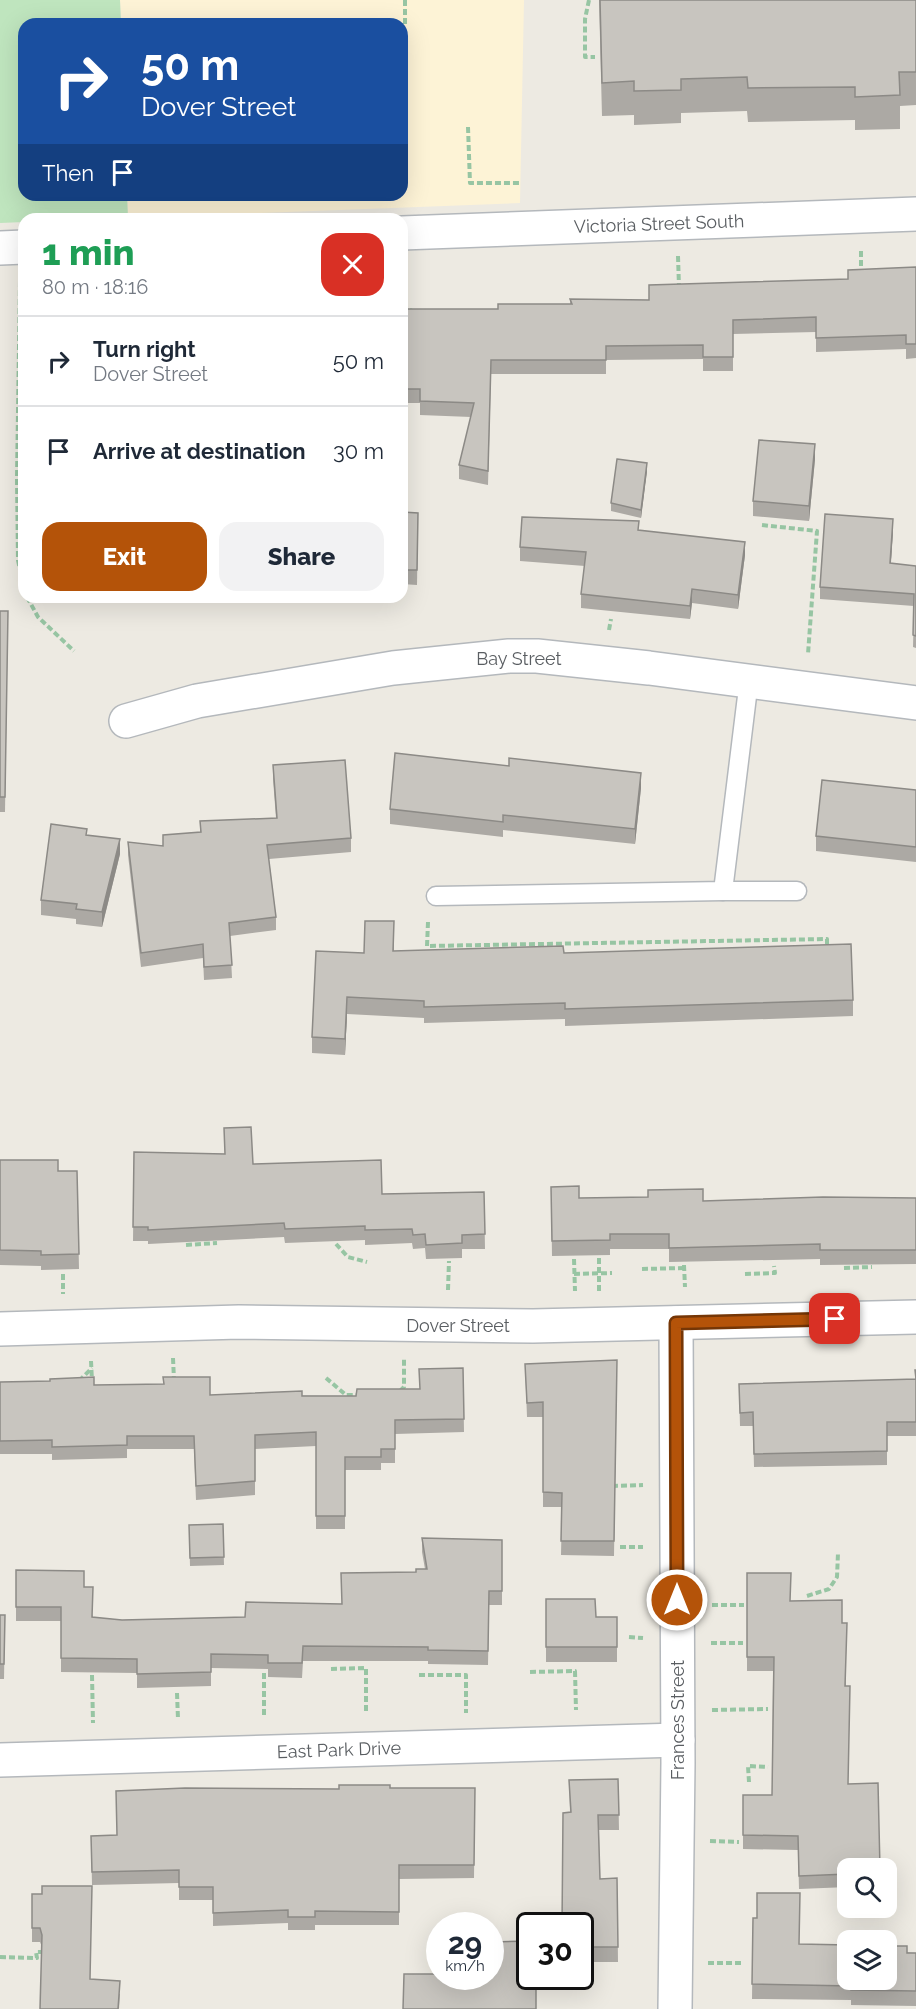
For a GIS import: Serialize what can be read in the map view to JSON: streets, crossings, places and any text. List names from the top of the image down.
{
  "streets": {
    "street": [
      "Victoria Street South",
      "Bay Street",
      "Dover Street",
      "Frances Street",
      "East Park Drive"
    ]
  },
  "crossings": [
    ["Dover Street", "Frances Street"],
    ["Frances Street", "East Park Drive"]
  ],
  "page": {
    "turn": ["50 m", "Dover Street"],
    "then": "Then",
    "heading": ["1 min", "80 m · 18:16"],
    "list": [
      {
        "name": "Turn right",
        "note": "Dover Street",
        "value": "50 m"
      },
      {
        "name": "Arrive at destination",
        "value": "30 m"
      }
    ],
    "buttons": ["Exit", "Share"],
    "speed": "29 km/h",
    "limit": "30"
  }
}
